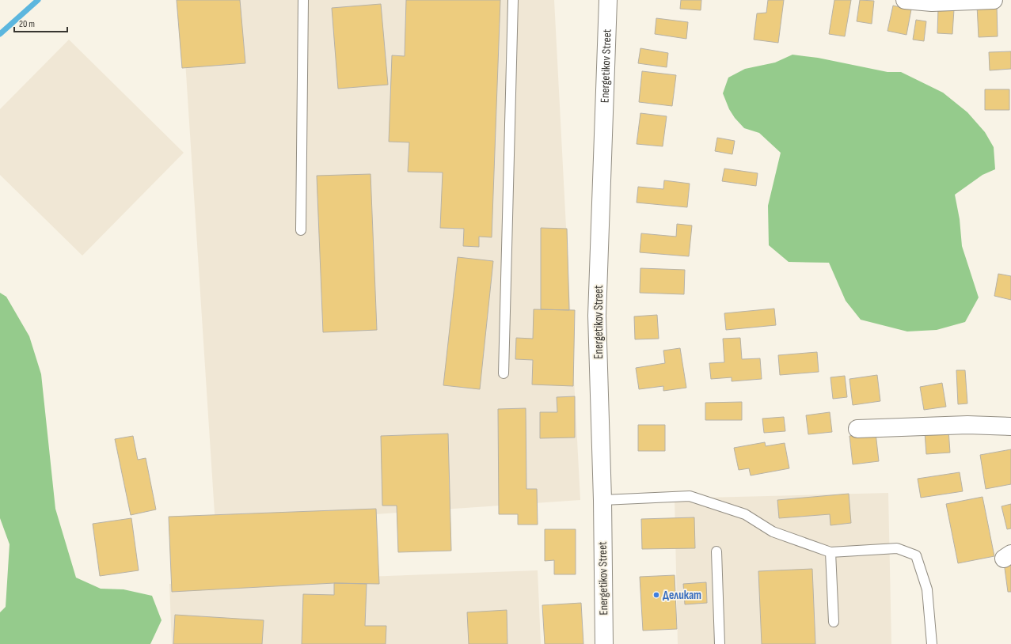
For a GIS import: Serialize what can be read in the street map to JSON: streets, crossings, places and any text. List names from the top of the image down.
{
  "streets": {
    "street": ["Energetikov Street"]
  },
  "places": ["Деликат"],
  "scale_bar": "20 m"
}
